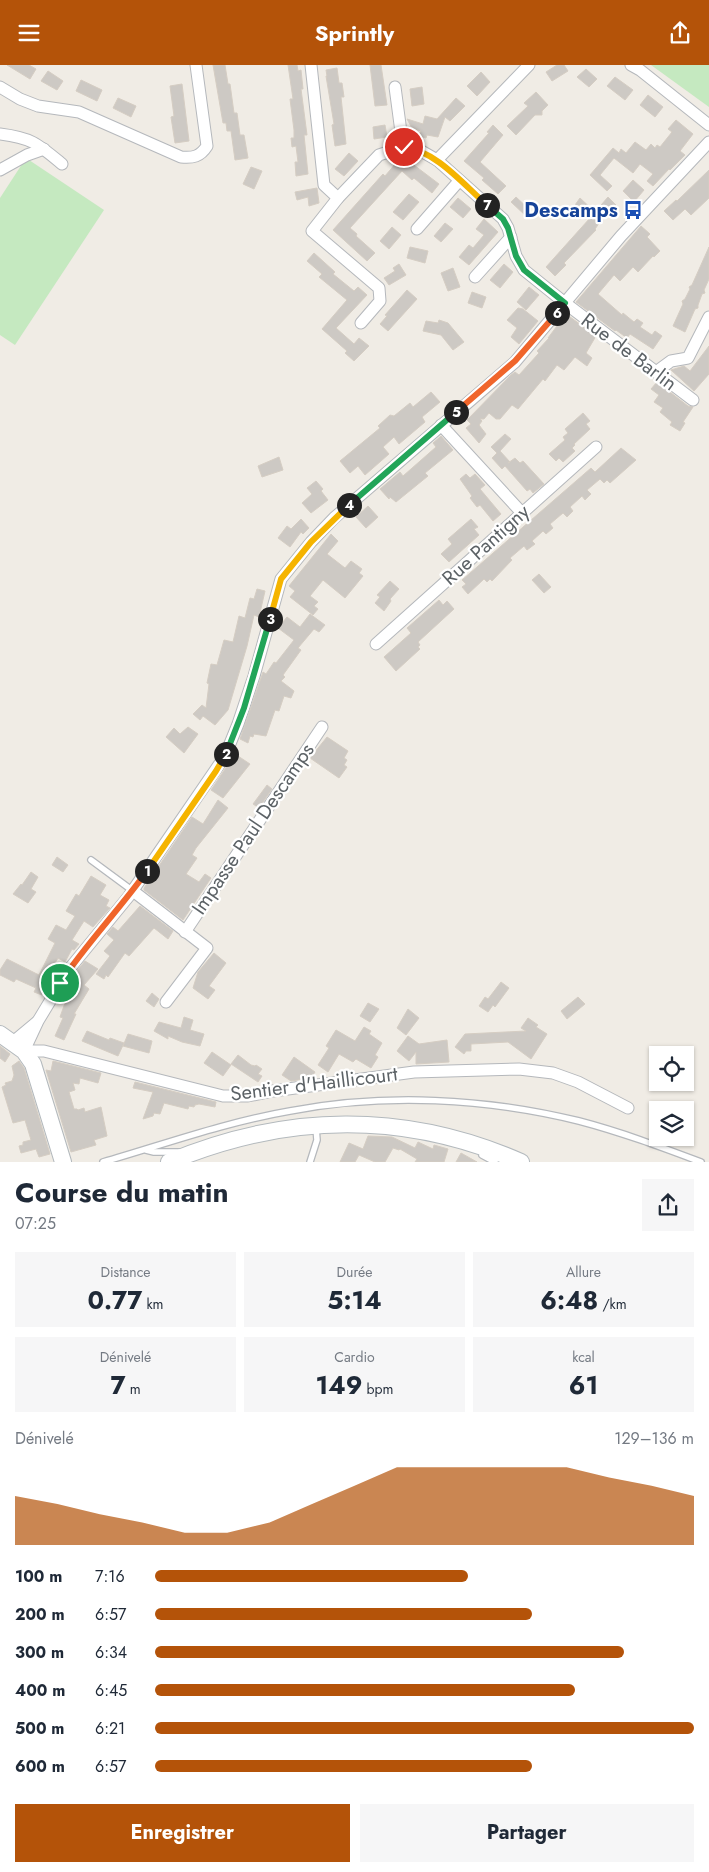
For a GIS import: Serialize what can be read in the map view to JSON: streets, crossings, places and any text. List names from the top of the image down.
{
  "streets": {
    "street": [
      "Rue de Barlin",
      "Rue Pantigny",
      "Impasse Paul Descamps",
      "Sentier d'Haillicourt"
    ]
  },
  "places": {
    "bus stop": ["Descamps"]
  },
  "page": {
    "header": "Sprintly",
    "pins": [
      "7",
      "6",
      "5",
      "4",
      "3",
      "2",
      "1"
    ],
    "heading": ["Course du matin", "07:25"],
    "stats": [
      ["Distance", "0.77 km"],
      ["Durée", "5:14"],
      ["Allure", "6:48 /km"],
      ["Dénivelé", "7 m"],
      ["Cardio", "149 bpm"],
      ["kcal", "61"]
    ],
    "chart": ["Dénivelé", "129–136 m"],
    "list": [
      {
        "name": "100 m",
        "note": "7:16"
      },
      {
        "name": "200 m",
        "note": "6:57"
      },
      {
        "name": "300 m",
        "note": "6:34"
      },
      {
        "name": "400 m",
        "note": "6:45"
      },
      {
        "name": "500 m",
        "note": "6:21"
      },
      {
        "name": "600 m",
        "note": "6:57"
      }
    ],
    "buttons": ["Enregistrer", "Partager"]
  }
}
